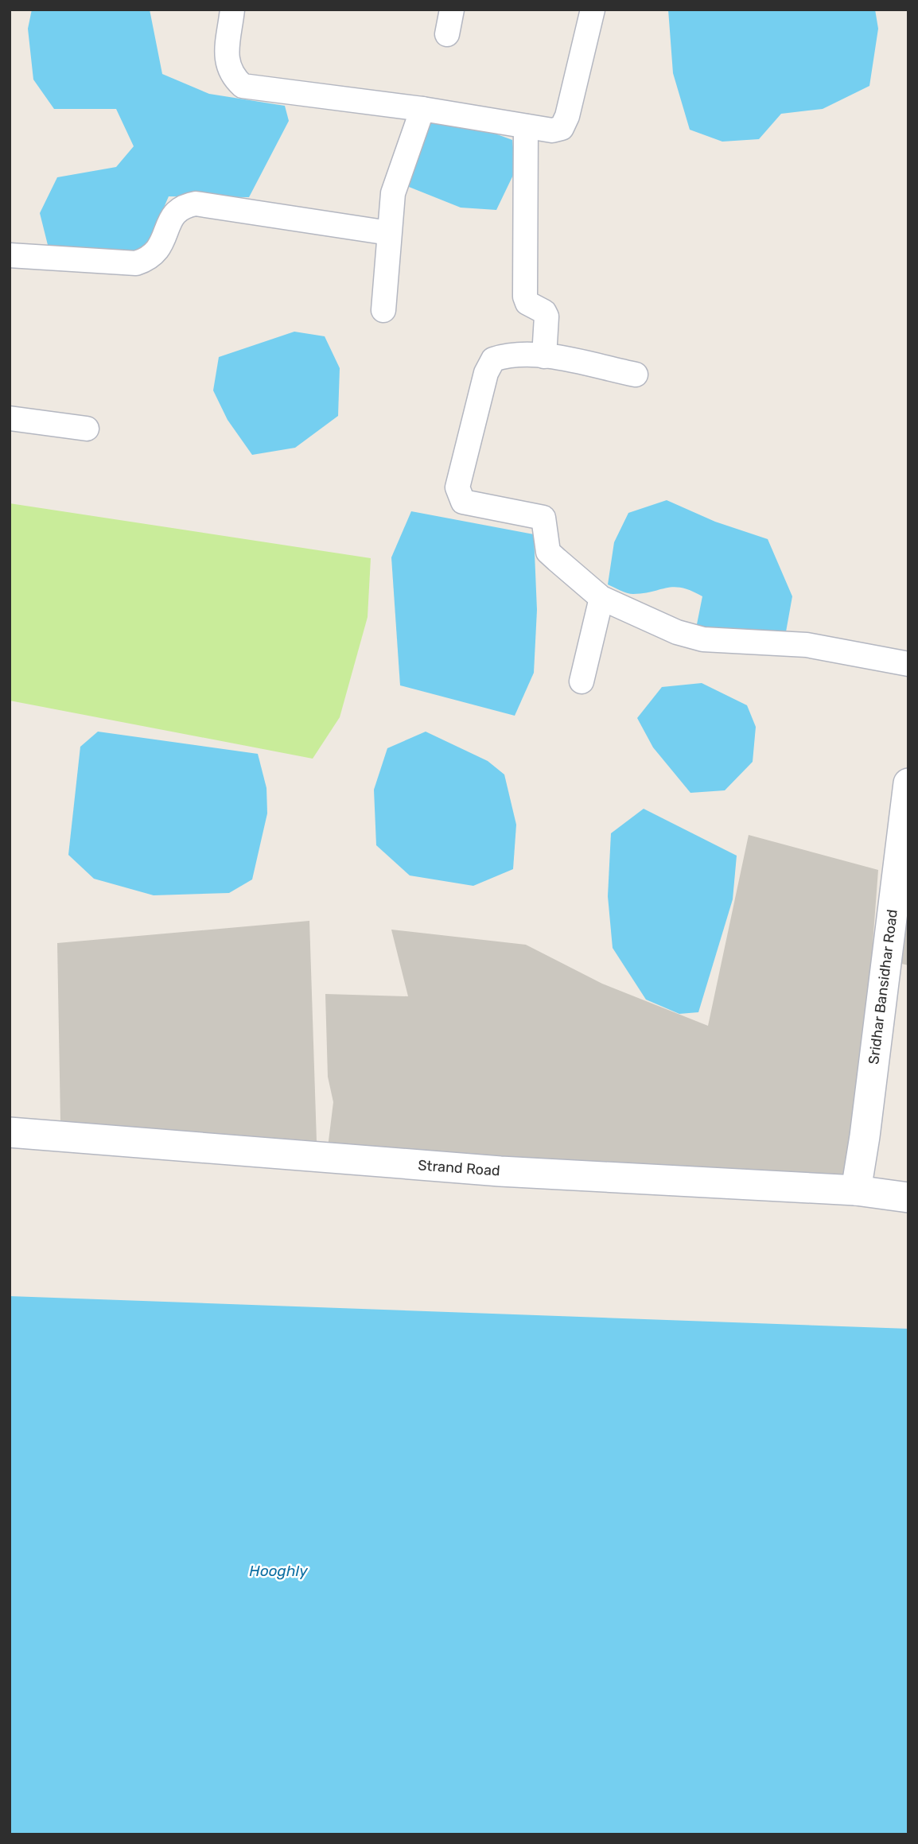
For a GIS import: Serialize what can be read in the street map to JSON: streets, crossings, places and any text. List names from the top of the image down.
{
  "streets": {
    "street": ["Sridhar Bansidhar Road", "Strand Road"]
  },
  "crossings": [
    ["Sridhar Bansidhar Road", "Strand Road"]
  ],
  "water": ["Hooghly"]
}
